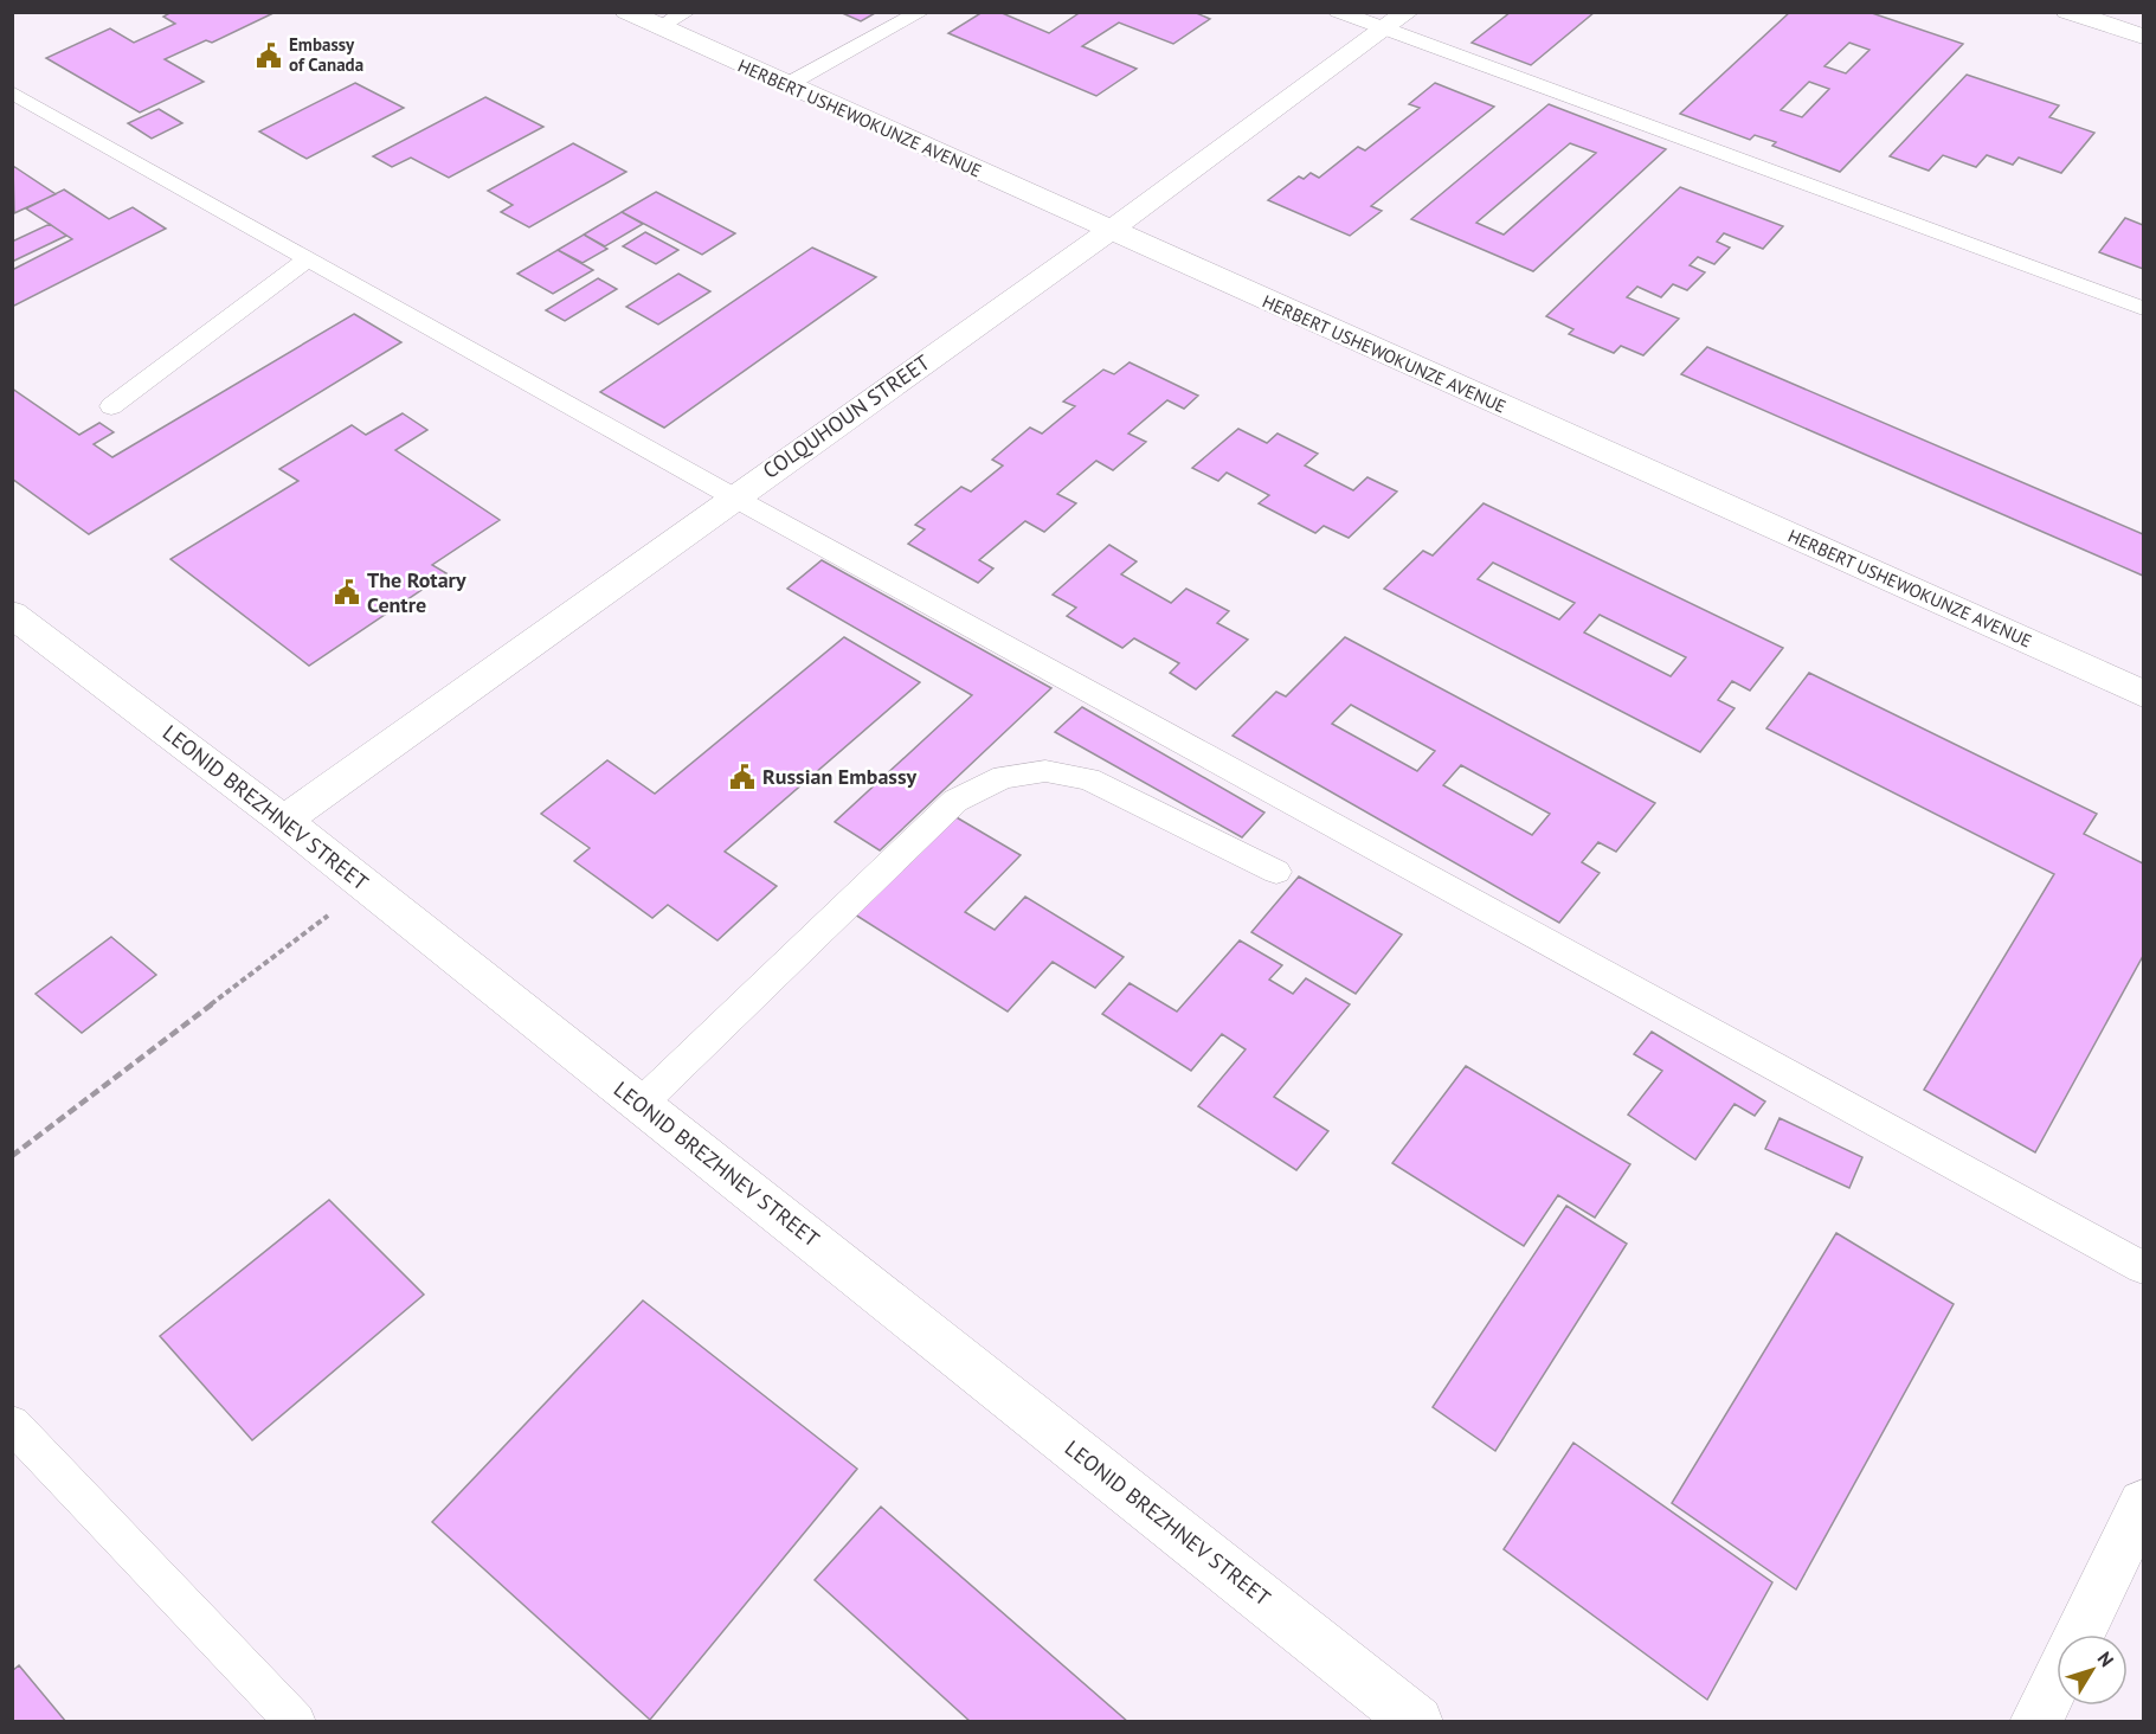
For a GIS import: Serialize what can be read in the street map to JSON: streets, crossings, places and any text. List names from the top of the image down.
{
  "streets": {
    "street": ["HERBERT USHEWOKUNZE AVENUE", "COLQUHOUN STREET", "LEONID BREZHNEV STREET"]
  },
  "crossings": [
    ["HERBERT USHEWOKUNZE AVENUE", "COLQUHOUN STREET"],
    ["COLQUHOUN STREET", "LEONID BREZHNEV STREET"]
  ],
  "places": {
    "public building": ["Embassy of Canada", "The Rotary Centre", "Russian Embassy"]
  },
  "north": "top right"
}
